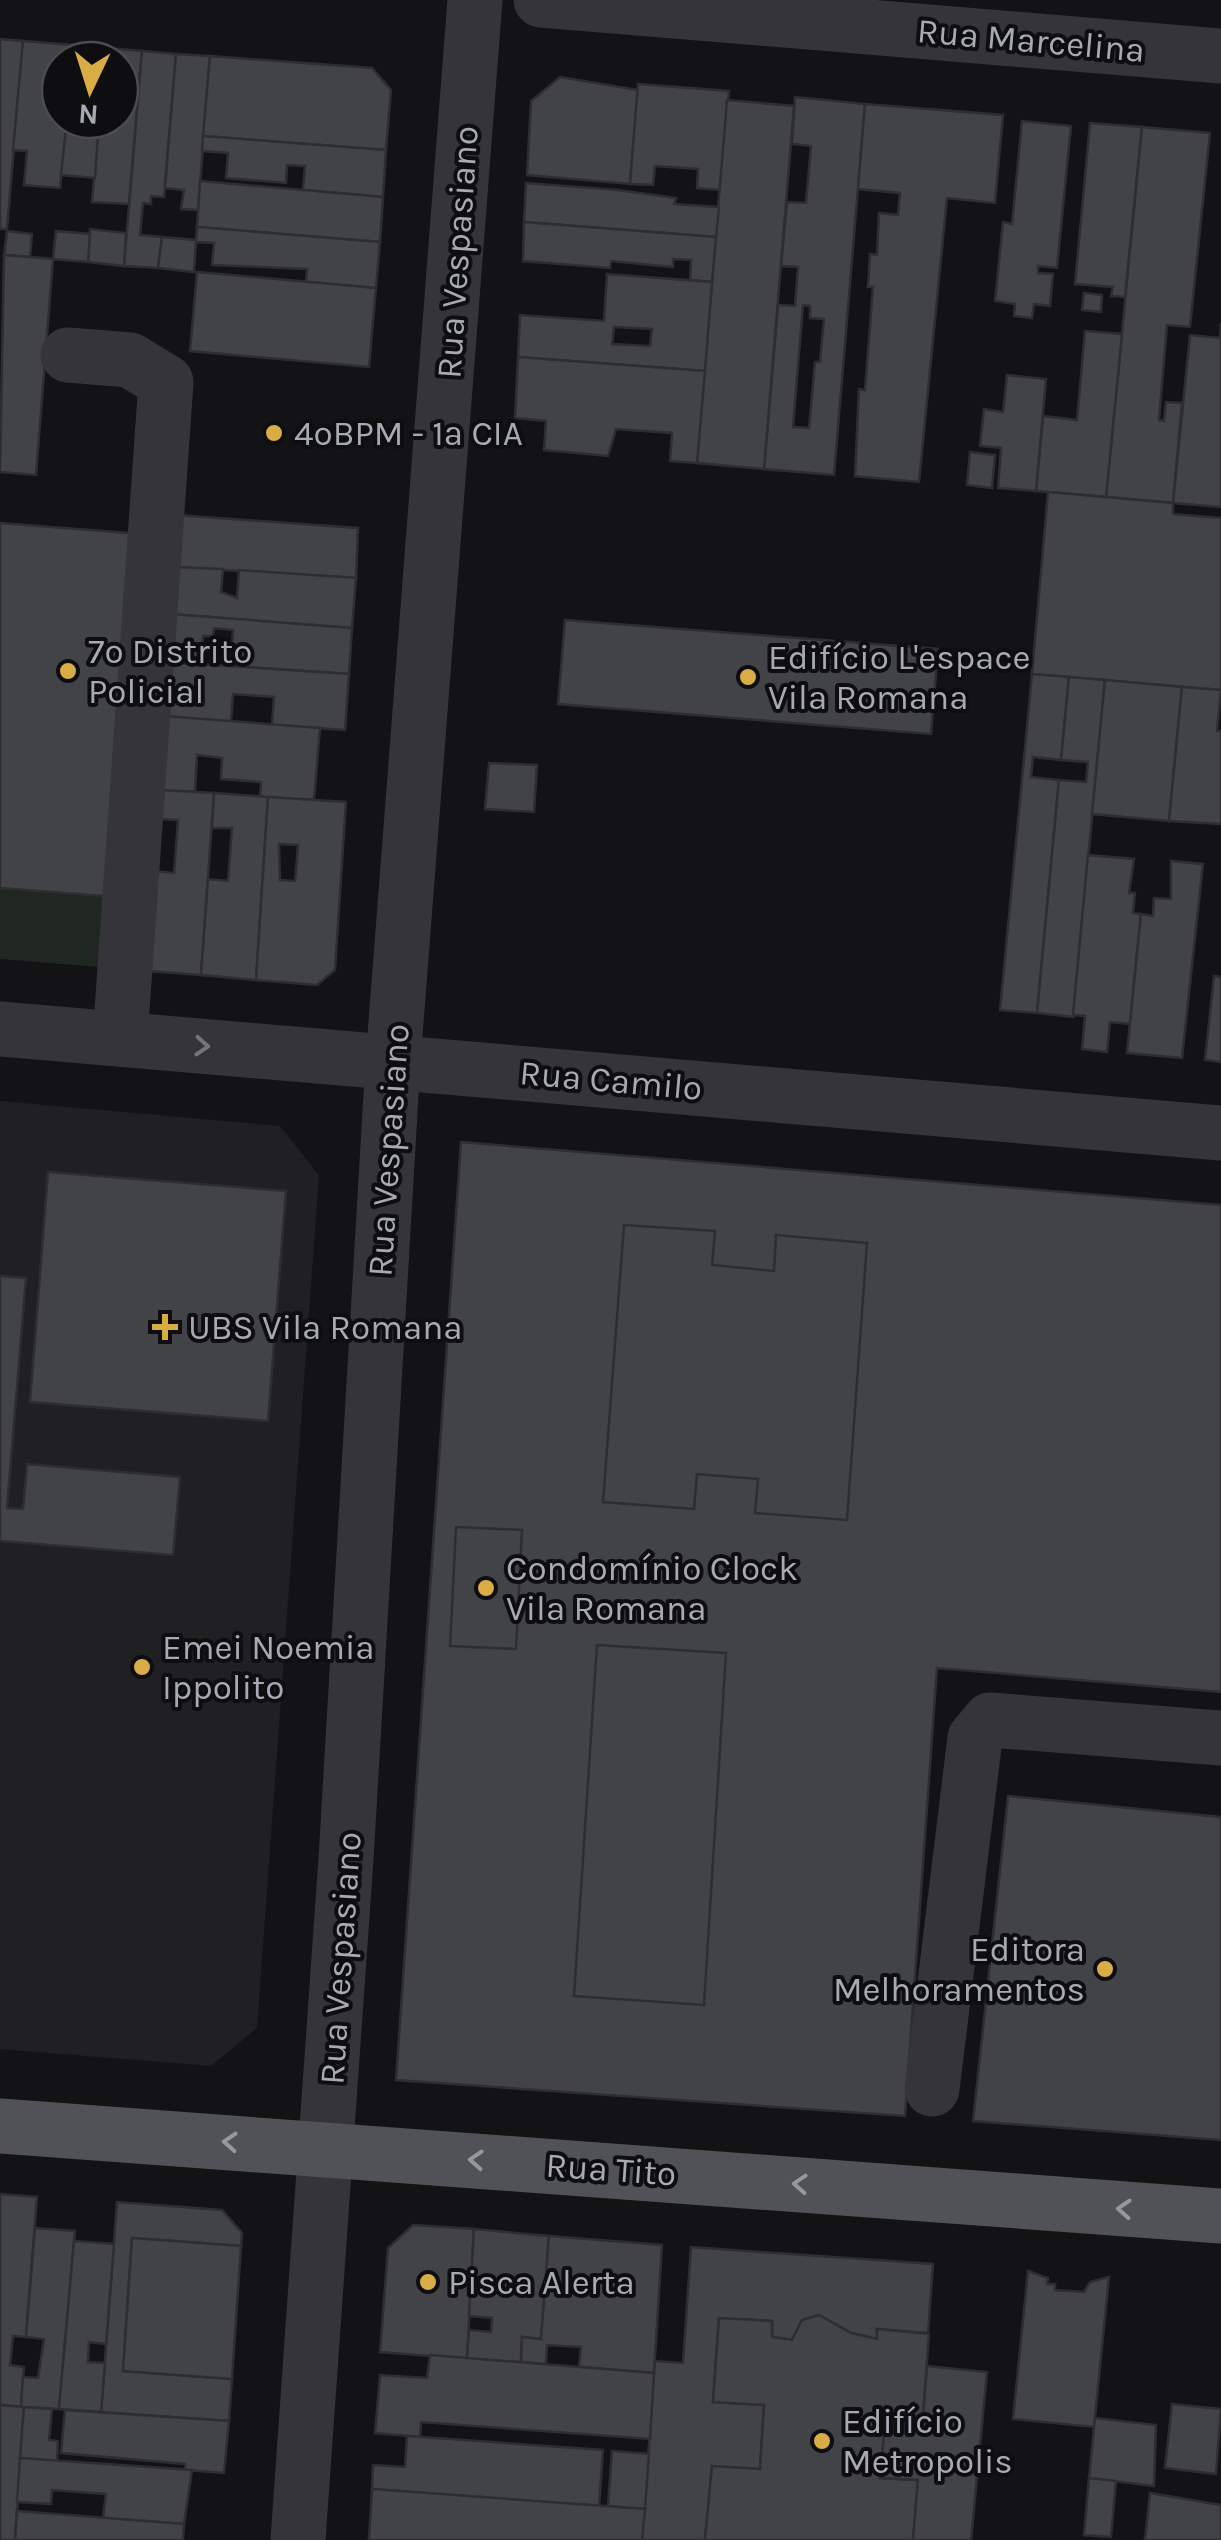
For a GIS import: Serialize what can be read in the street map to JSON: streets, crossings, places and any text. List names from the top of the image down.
{
  "streets": {
    "main road": ["Rua Tito"],
    "street": ["Rua Marcelina", "Rua Vespasiano", "Rua Camilo"]
  },
  "crossings": [
    ["Rua Vespasiano", "Rua Camilo"],
    ["Rua Vespasiano", "Rua Tito"]
  ],
  "one_way": ["Rua Tito"],
  "places": {
    "other": [
      "4ºBPM - 1ª CIA",
      "7º Distrito Policial",
      "Edifício L'espace Vila Romana",
      "Condomínio Clock Vila Romana",
      "Emei Noemia Ippolito",
      "Editora Melhoramentos",
      "Pisca Alerta",
      "Edifício Metropolis"
    ],
    "health": ["UBS Vila Romana"]
  },
  "north": "bottom"
}
